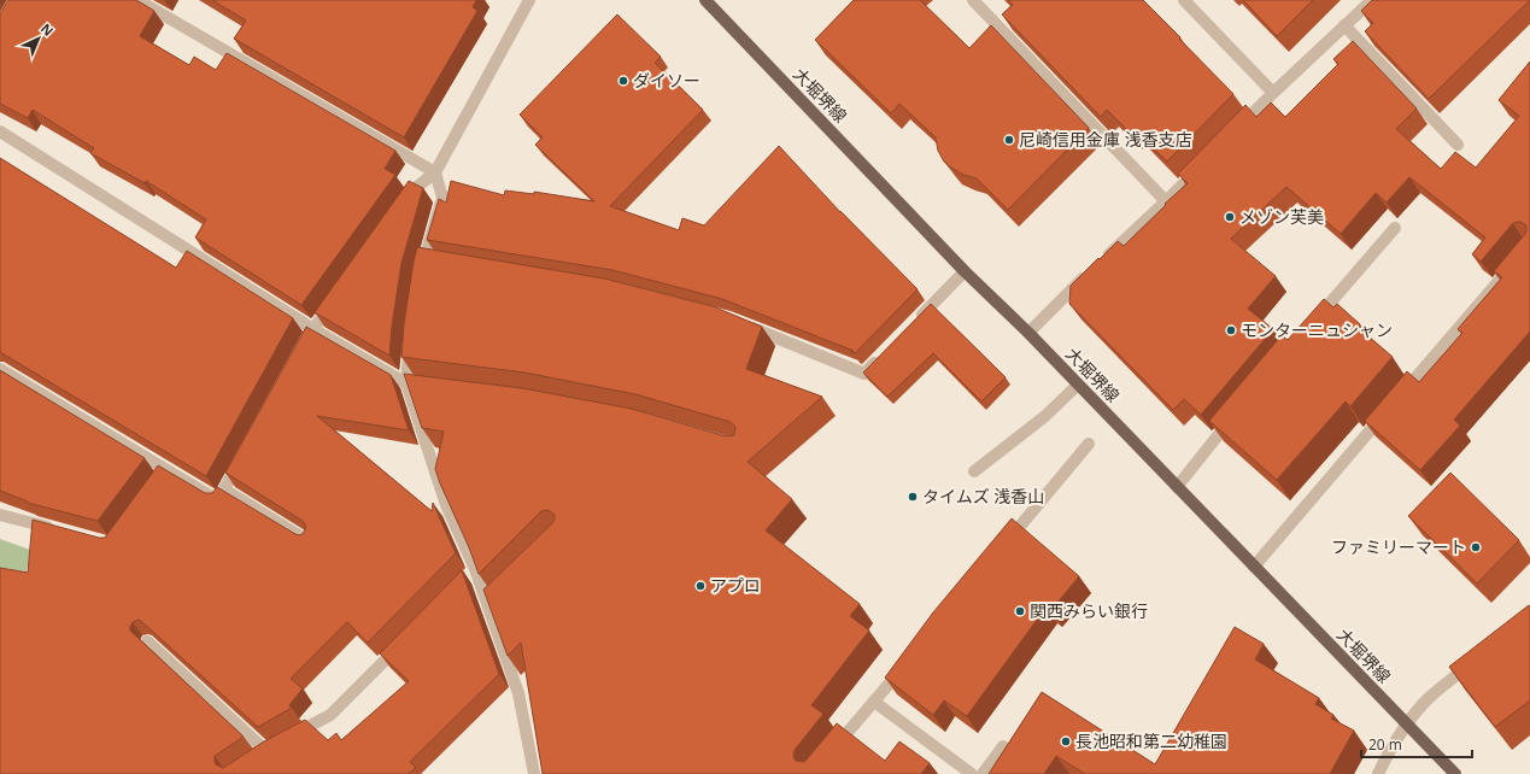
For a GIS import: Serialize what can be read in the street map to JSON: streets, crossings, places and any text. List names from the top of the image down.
{
  "streets": {
    "main road": ["大堀堺線"]
  },
  "places": [
    "ダイソー",
    "尼崎信用金庫 浅香支店",
    "メゾン芙美",
    "モンターニュシャン",
    "タイムズ 浅香山",
    "ファミリーマート",
    "アプロ",
    "関西みらい銀行",
    "長池昭和第二幼稚園"
  ],
  "scale_bar": "20 m",
  "north": "top right"
}
